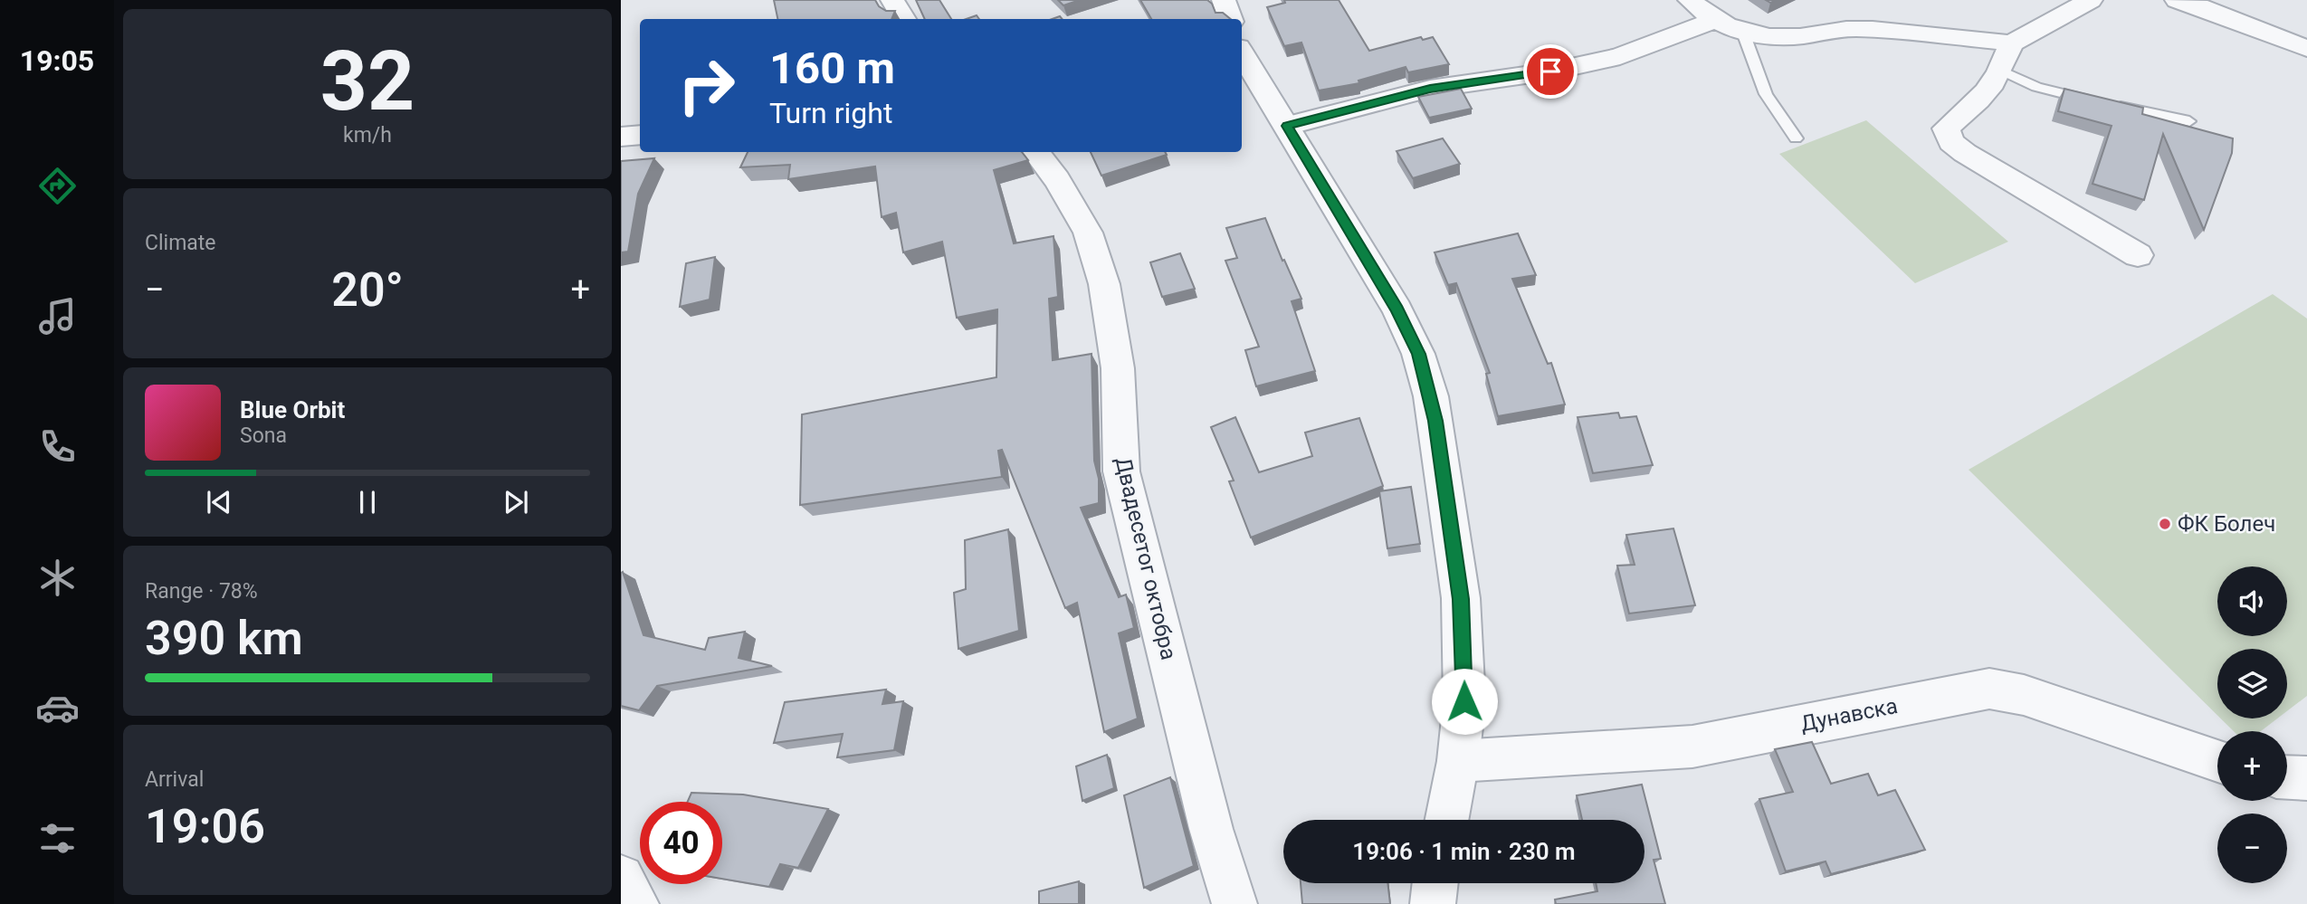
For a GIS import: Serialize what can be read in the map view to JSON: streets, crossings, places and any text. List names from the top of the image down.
{
  "streets": {
    "street": ["Двадесетог октобра", "Дунавска"]
  },
  "places": ["ФК Болеч"],
  "page": {
    "tabs": "19:05",
    "tile": [
      ["32", "km/h"],
      "Climate",
      ["Range · 78%", "390 km"],
      ["Arrival", "19:06"]
    ],
    "turn": ["160 m", "Turn right"],
    "heat": ["−", "20°", "+"],
    "song": ["Blue Orbit", "Sona"],
    "map_buttons": ["+", "−"],
    "limit": "40",
    "trip": "19:06 · 1 min · 230 m"
  }
}
